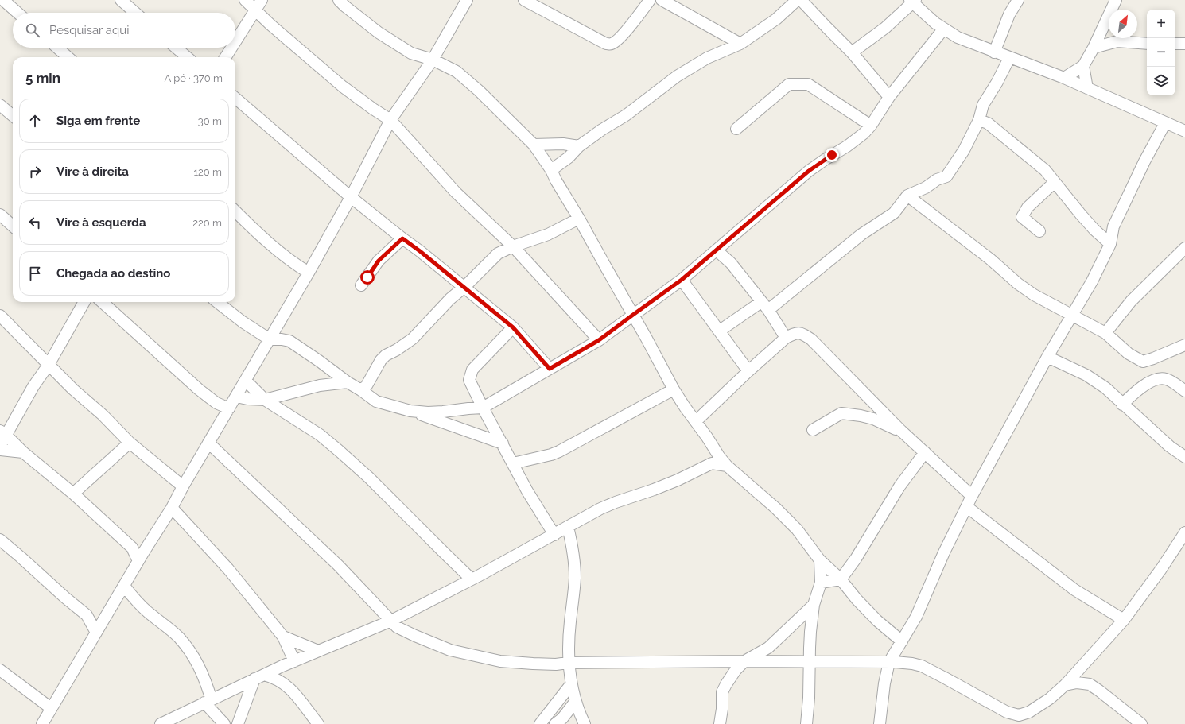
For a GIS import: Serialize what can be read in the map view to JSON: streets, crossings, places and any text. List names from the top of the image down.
{
  "north": "top right",
  "page": {
    "map_buttons": ["+", "−"],
    "search": "Pesquisar aqui",
    "heading": ["5 min", "A pé · 370 m"],
    "list": [
      ["Siga em frente", "30 m"],
      ["Vire à direita", "120 m"],
      ["Vire à esquerda", "220 m"],
      "Chegada ao destino"
    ]
  }
}
